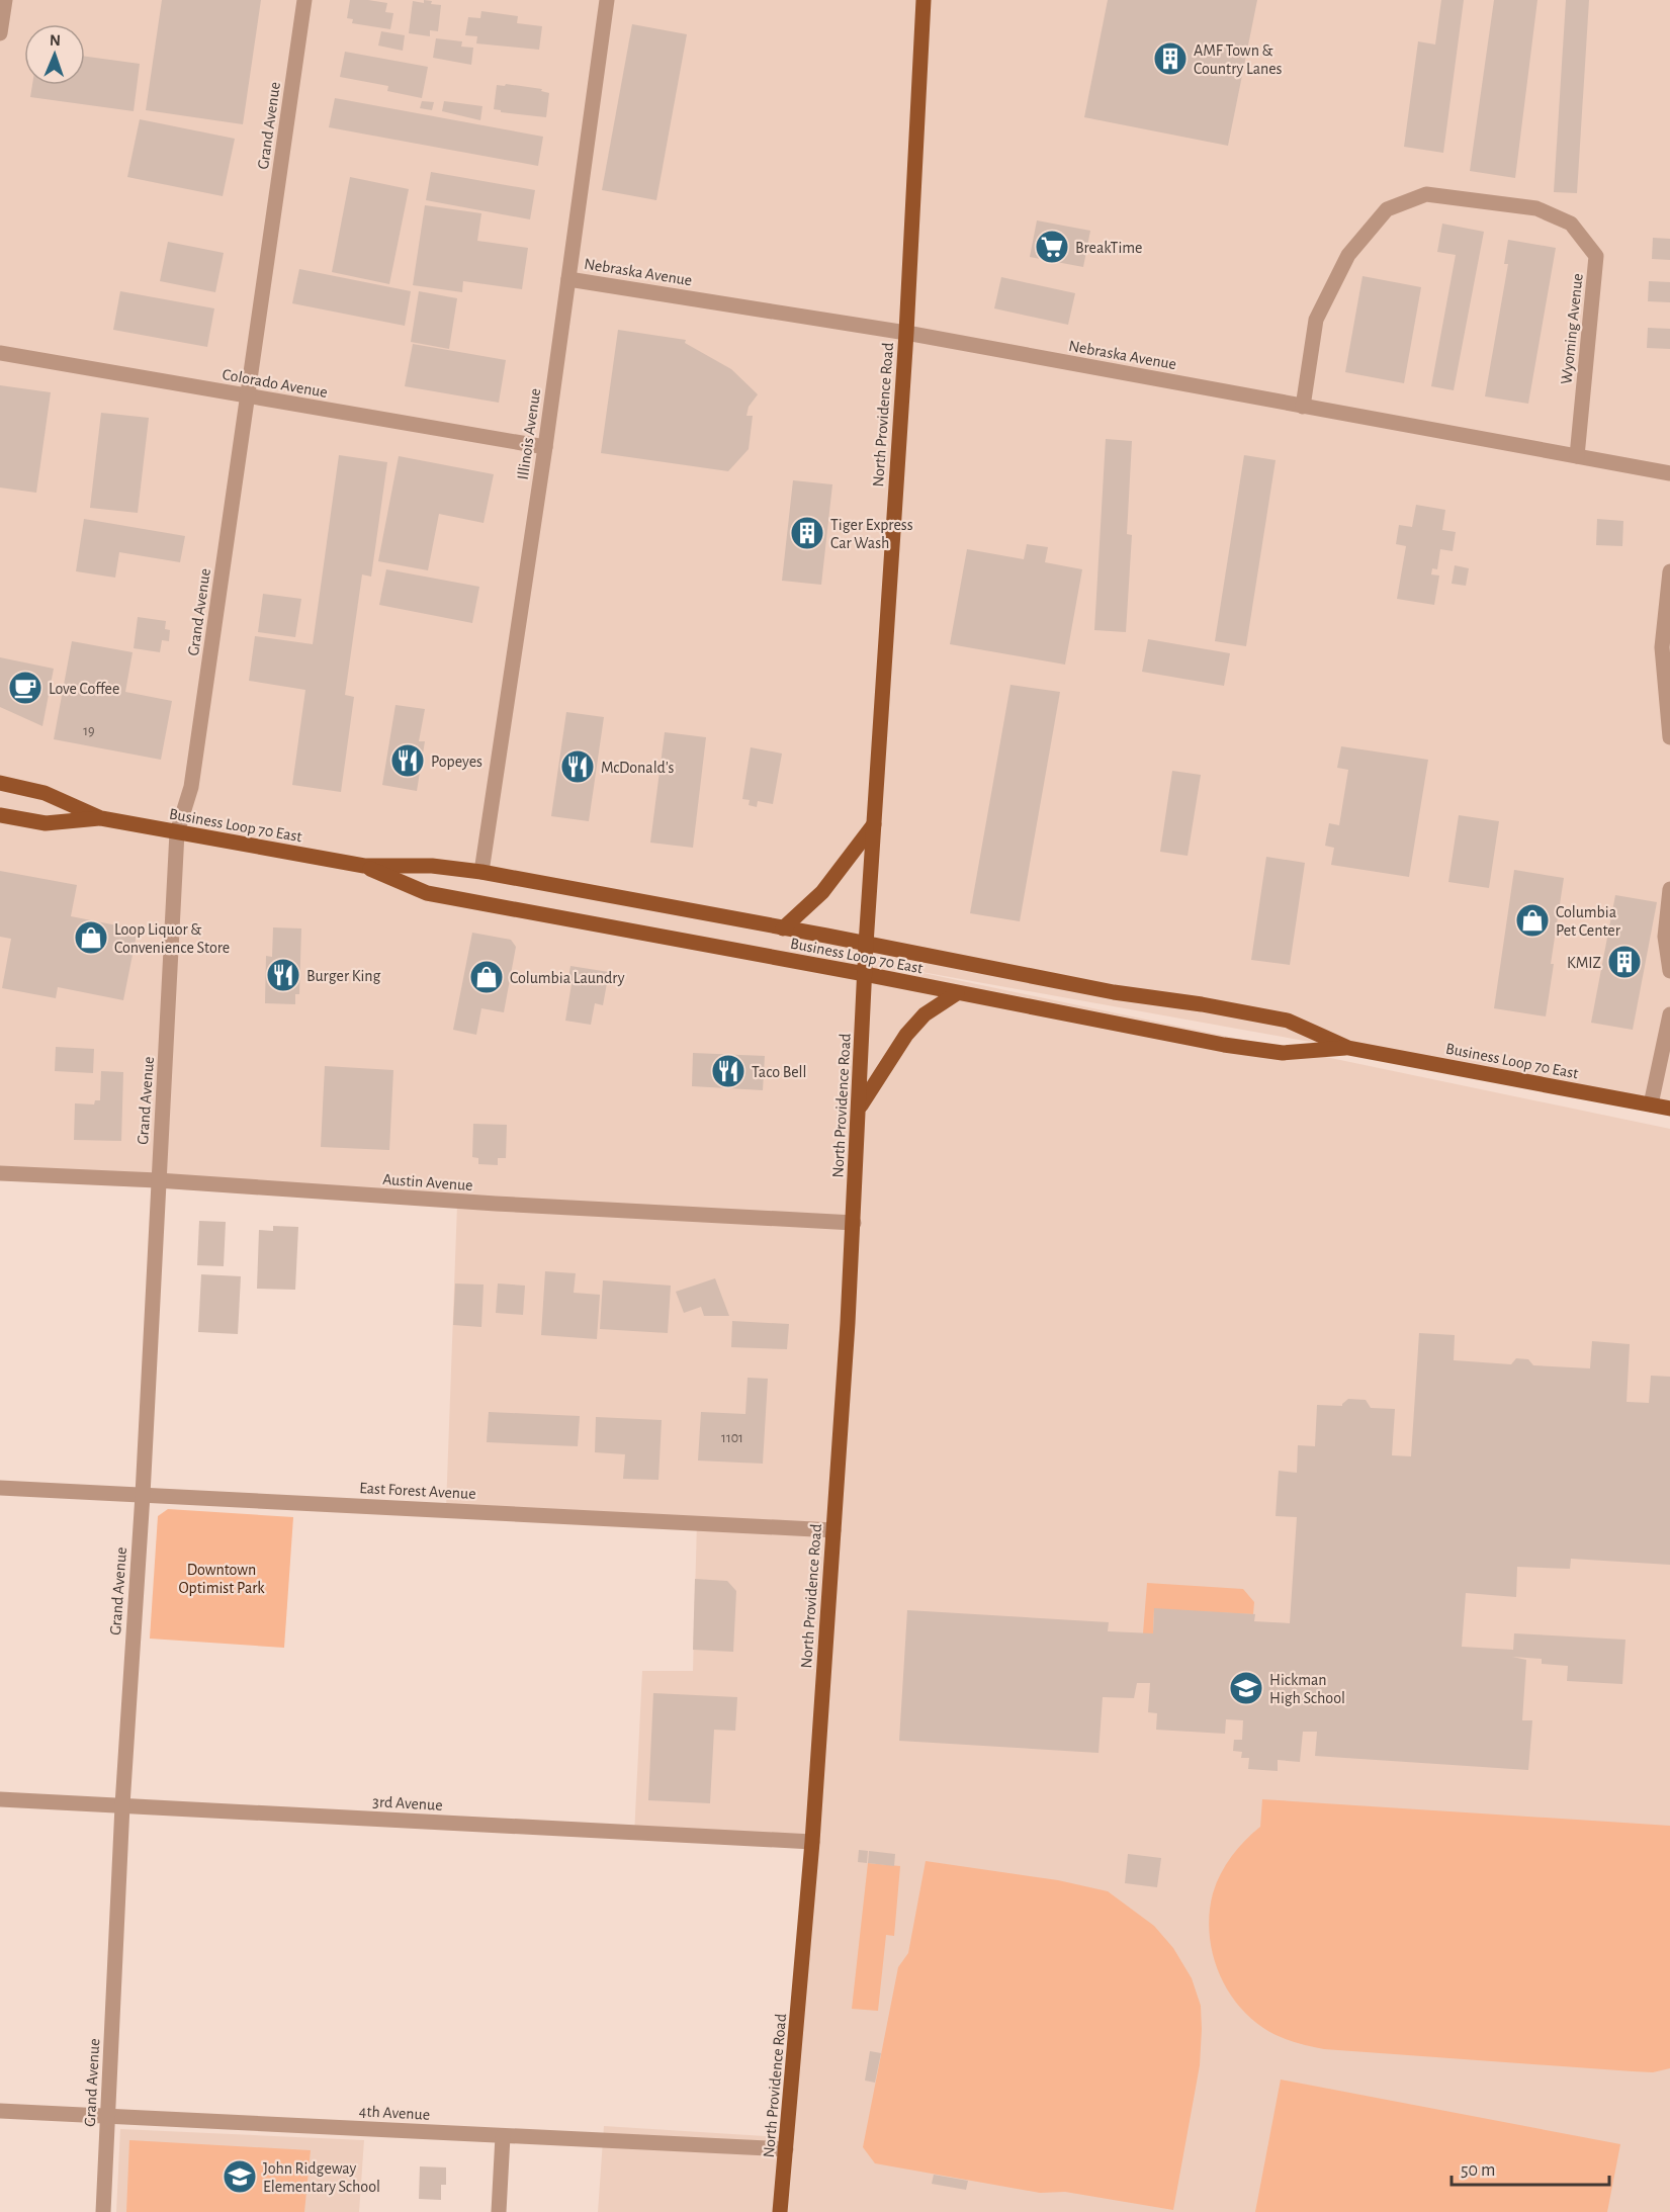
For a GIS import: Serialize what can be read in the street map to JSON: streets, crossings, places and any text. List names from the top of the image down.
{
  "streets": {
    "main road": ["North Providence Road", "Business Loop 70 East"],
    "street": [
      "Grand Avenue",
      "Nebraska Avenue",
      "Wyoming Avenue",
      "Colorado Avenue",
      "Illinois Avenue",
      "Austin Avenue",
      "East Forest Avenue",
      "3rd Avenue",
      "4th Avenue"
    ]
  },
  "crossings": [
    ["Grand Avenue", "Colorado Avenue"],
    ["Grand Avenue", "Business Loop 70 East"],
    ["Grand Avenue", "Austin Avenue"],
    ["Grand Avenue", "East Forest Avenue"],
    ["Grand Avenue", "3rd Avenue"],
    ["Grand Avenue", "4th Avenue"],
    ["Nebraska Avenue", "Wyoming Avenue"],
    ["Nebraska Avenue", "North Providence Road"],
    ["Nebraska Avenue", "Illinois Avenue"],
    ["Colorado Avenue", "Illinois Avenue"],
    ["North Providence Road", "Business Loop 70 East"],
    ["North Providence Road", "Austin Avenue"],
    ["North Providence Road", "East Forest Avenue"],
    ["North Providence Road", "3rd Avenue"],
    ["North Providence Road", "4th Avenue"],
    ["Illinois Avenue", "Business Loop 70 East"]
  ],
  "parks": ["Downtown Optimist Park"],
  "places": {
    "building": ["AMF Town & Country Lanes", "Tiger Express Car Wash", "KMIZ"],
    "supermarket": ["BreakTime"],
    "cafe": ["Love Coffee"],
    "restaurant": [
      "Popeyes",
      "McDonald's",
      "Burger King",
      "Taco Bell"
    ],
    "shop": ["Columbia Pet Center", "Loop Liquor & Convenience Store", "Columbia Laundry"],
    "school or university": ["Hickman High School", "John Ridgeway Elementary School"]
  },
  "house_numbers": ["19", "1101"],
  "scale_bar": "50 m",
  "north": "top"
}
